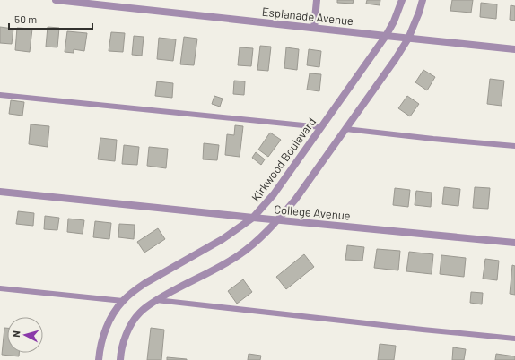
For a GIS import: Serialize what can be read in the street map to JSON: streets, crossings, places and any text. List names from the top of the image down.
{
  "streets": {
    "street": ["Esplanade Avenue", "Kirkwood Boulevard", "College Avenue"]
  },
  "crossings": [
    ["Esplanade Avenue", "Kirkwood Boulevard"],
    ["Kirkwood Boulevard", "College Avenue"]
  ],
  "scale_bar": "50 m",
  "north": "left"
}
